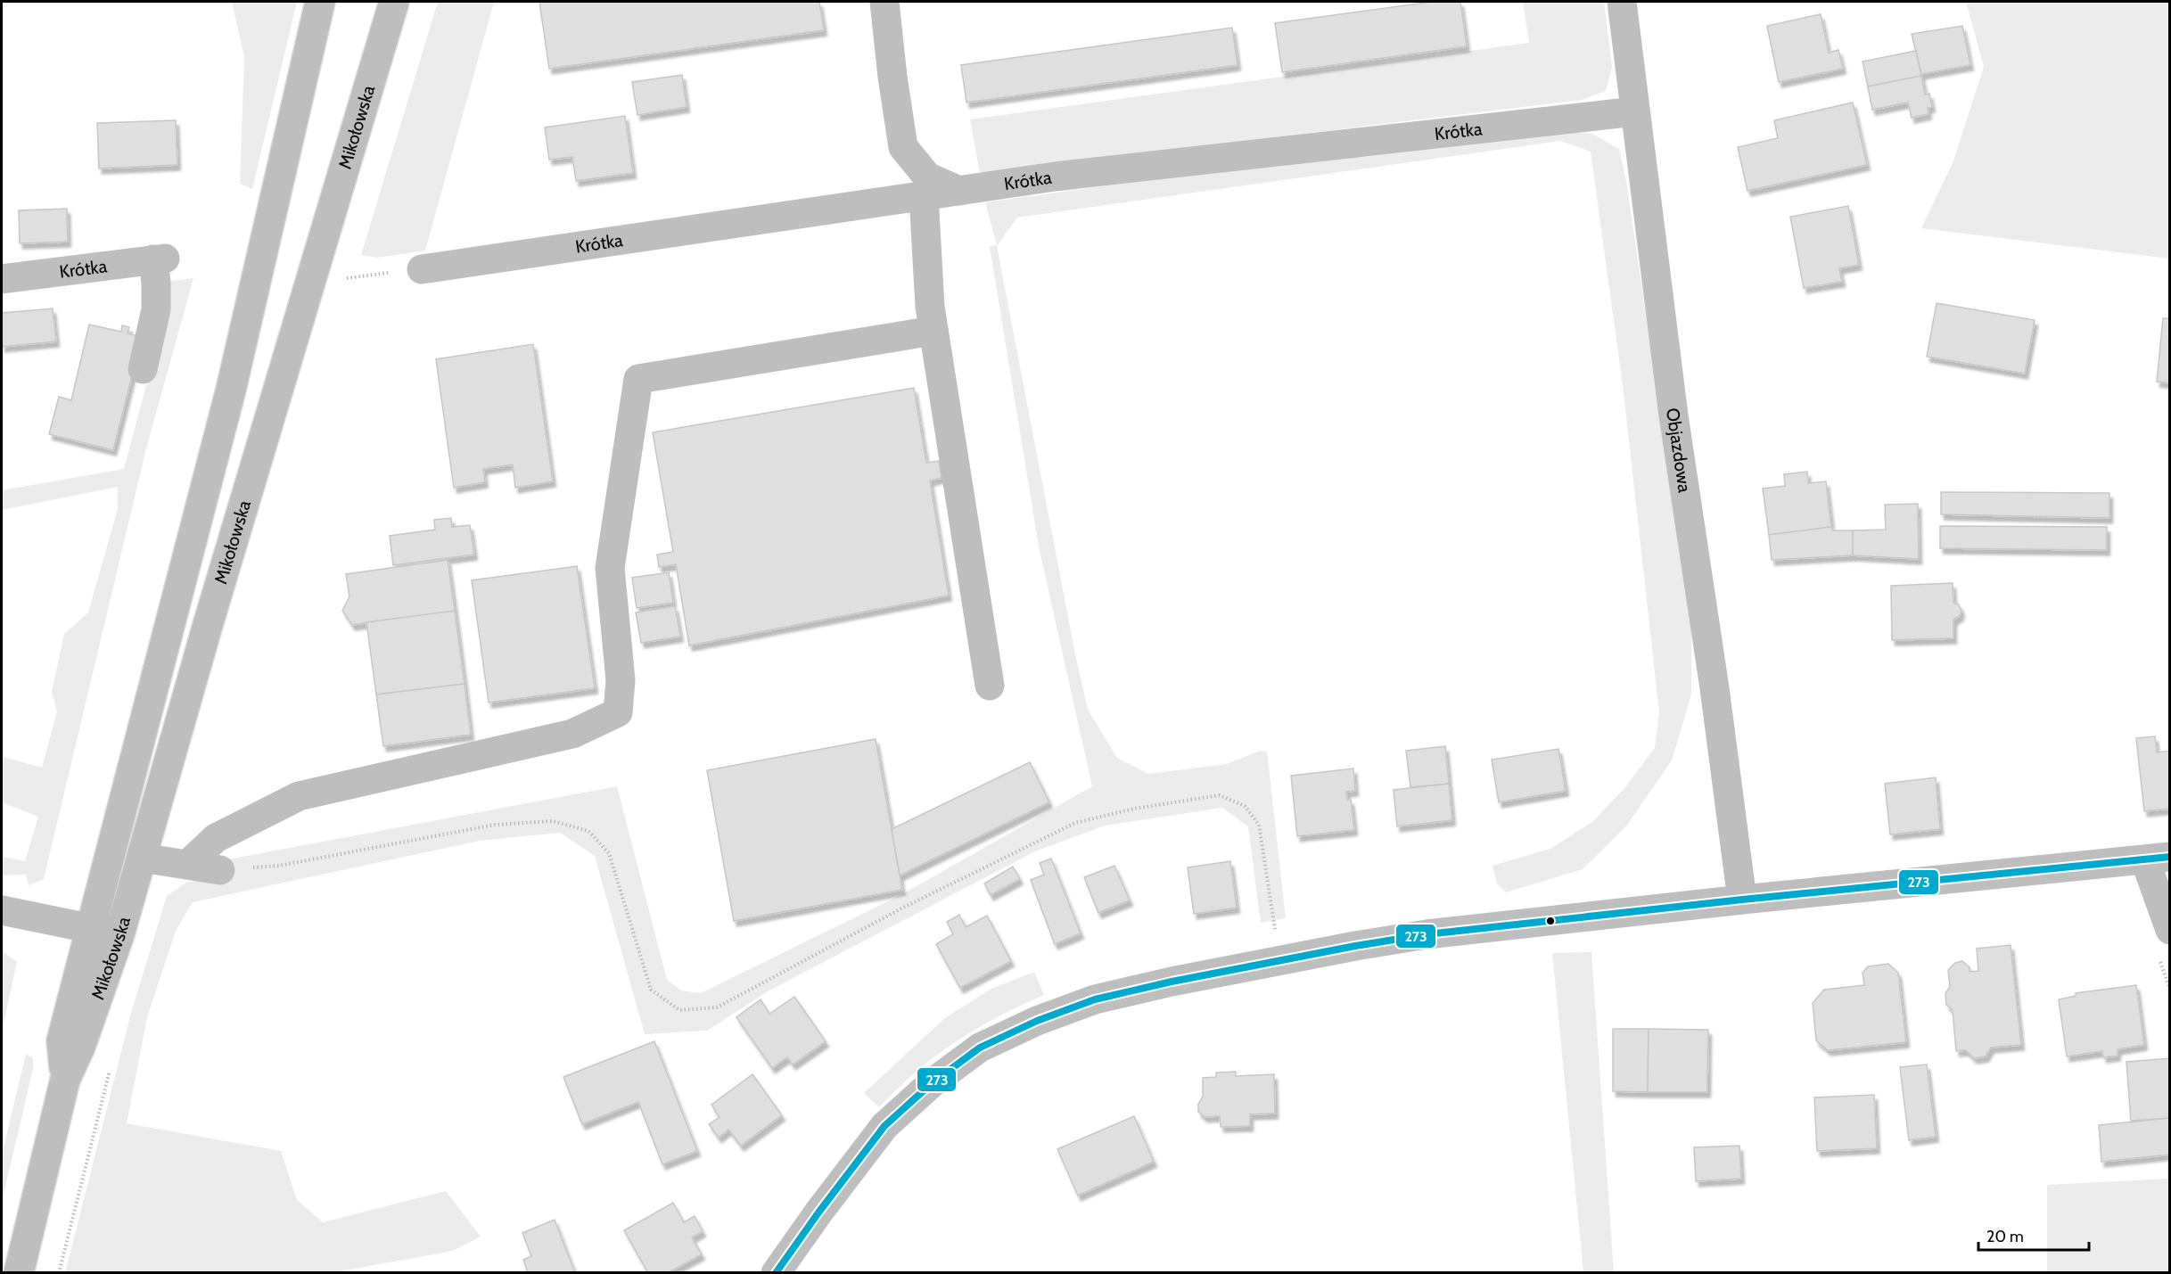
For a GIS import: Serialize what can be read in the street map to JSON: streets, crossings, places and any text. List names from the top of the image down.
{
  "streets": {
    "street": ["Mikołowska", "Krótka", "Objazdowa"]
  },
  "crossings": [
    ["Krótka", "Objazdowa"]
  ],
  "lines": ["transit line 273"],
  "scale_bar": "20 m"
}
